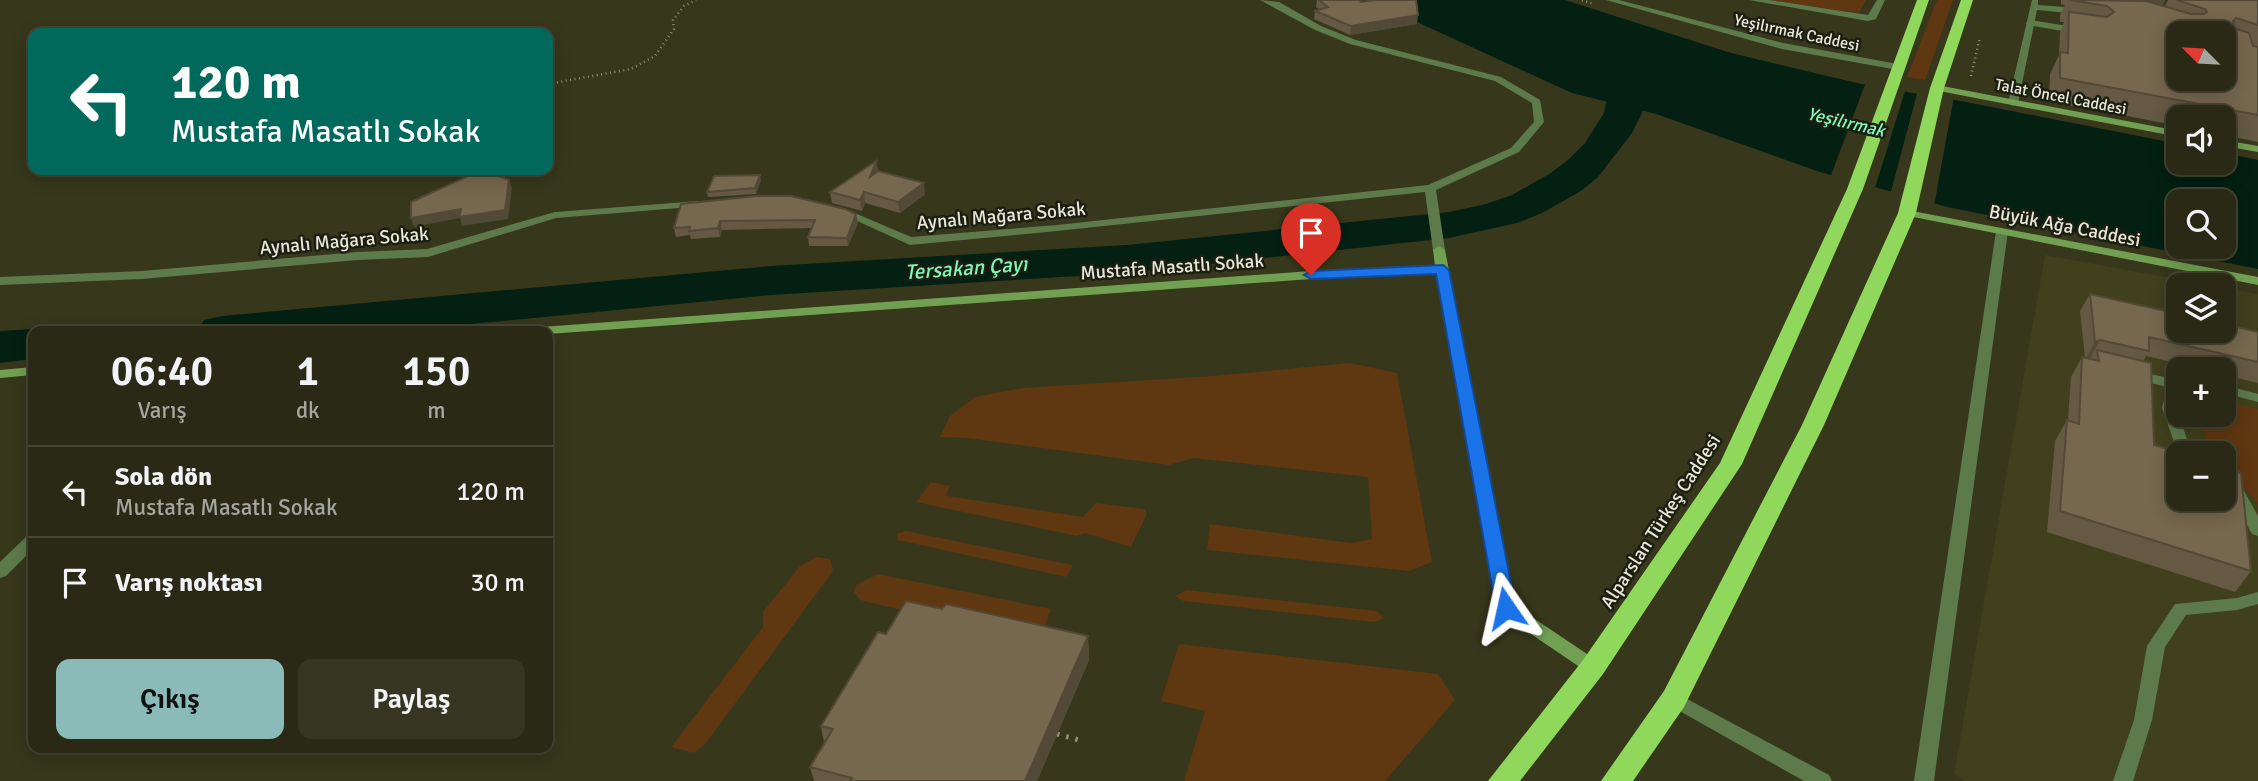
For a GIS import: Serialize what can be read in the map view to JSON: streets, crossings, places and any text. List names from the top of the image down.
{
  "streets": {
    "highway": ["Alparslan Türkeş Caddesi"],
    "street": [
      "Yeşilırmak Caddesi",
      "Talat Öncel Caddesi",
      "Aynalı Mağara Sokak",
      "Büyük Ağa Caddesi",
      "Mustafa Masatlı Sokak"
    ]
  },
  "crossings": [
    ["Yeşilırmak Caddesi", "Alparslan Türkeş Caddesi"]
  ],
  "water": ["Yeşilırmak", "Tersakan Çayı"],
  "north": "top left",
  "page": {
    "map_buttons": ["+", "−"],
    "turn": ["120 m", "Mustafa Masatlı Sokak"],
    "eta": [
      "06:40",
      "Varış",
      "1",
      "dk",
      "150",
      "m"
    ],
    "list": [
      {
        "name": "Sola dön",
        "note": "Mustafa Masatlı Sokak",
        "value": "120 m"
      },
      {
        "name": "Varış noktası",
        "value": "30 m"
      }
    ],
    "buttons": ["Çıkış", "Paylaş"]
  }
}
